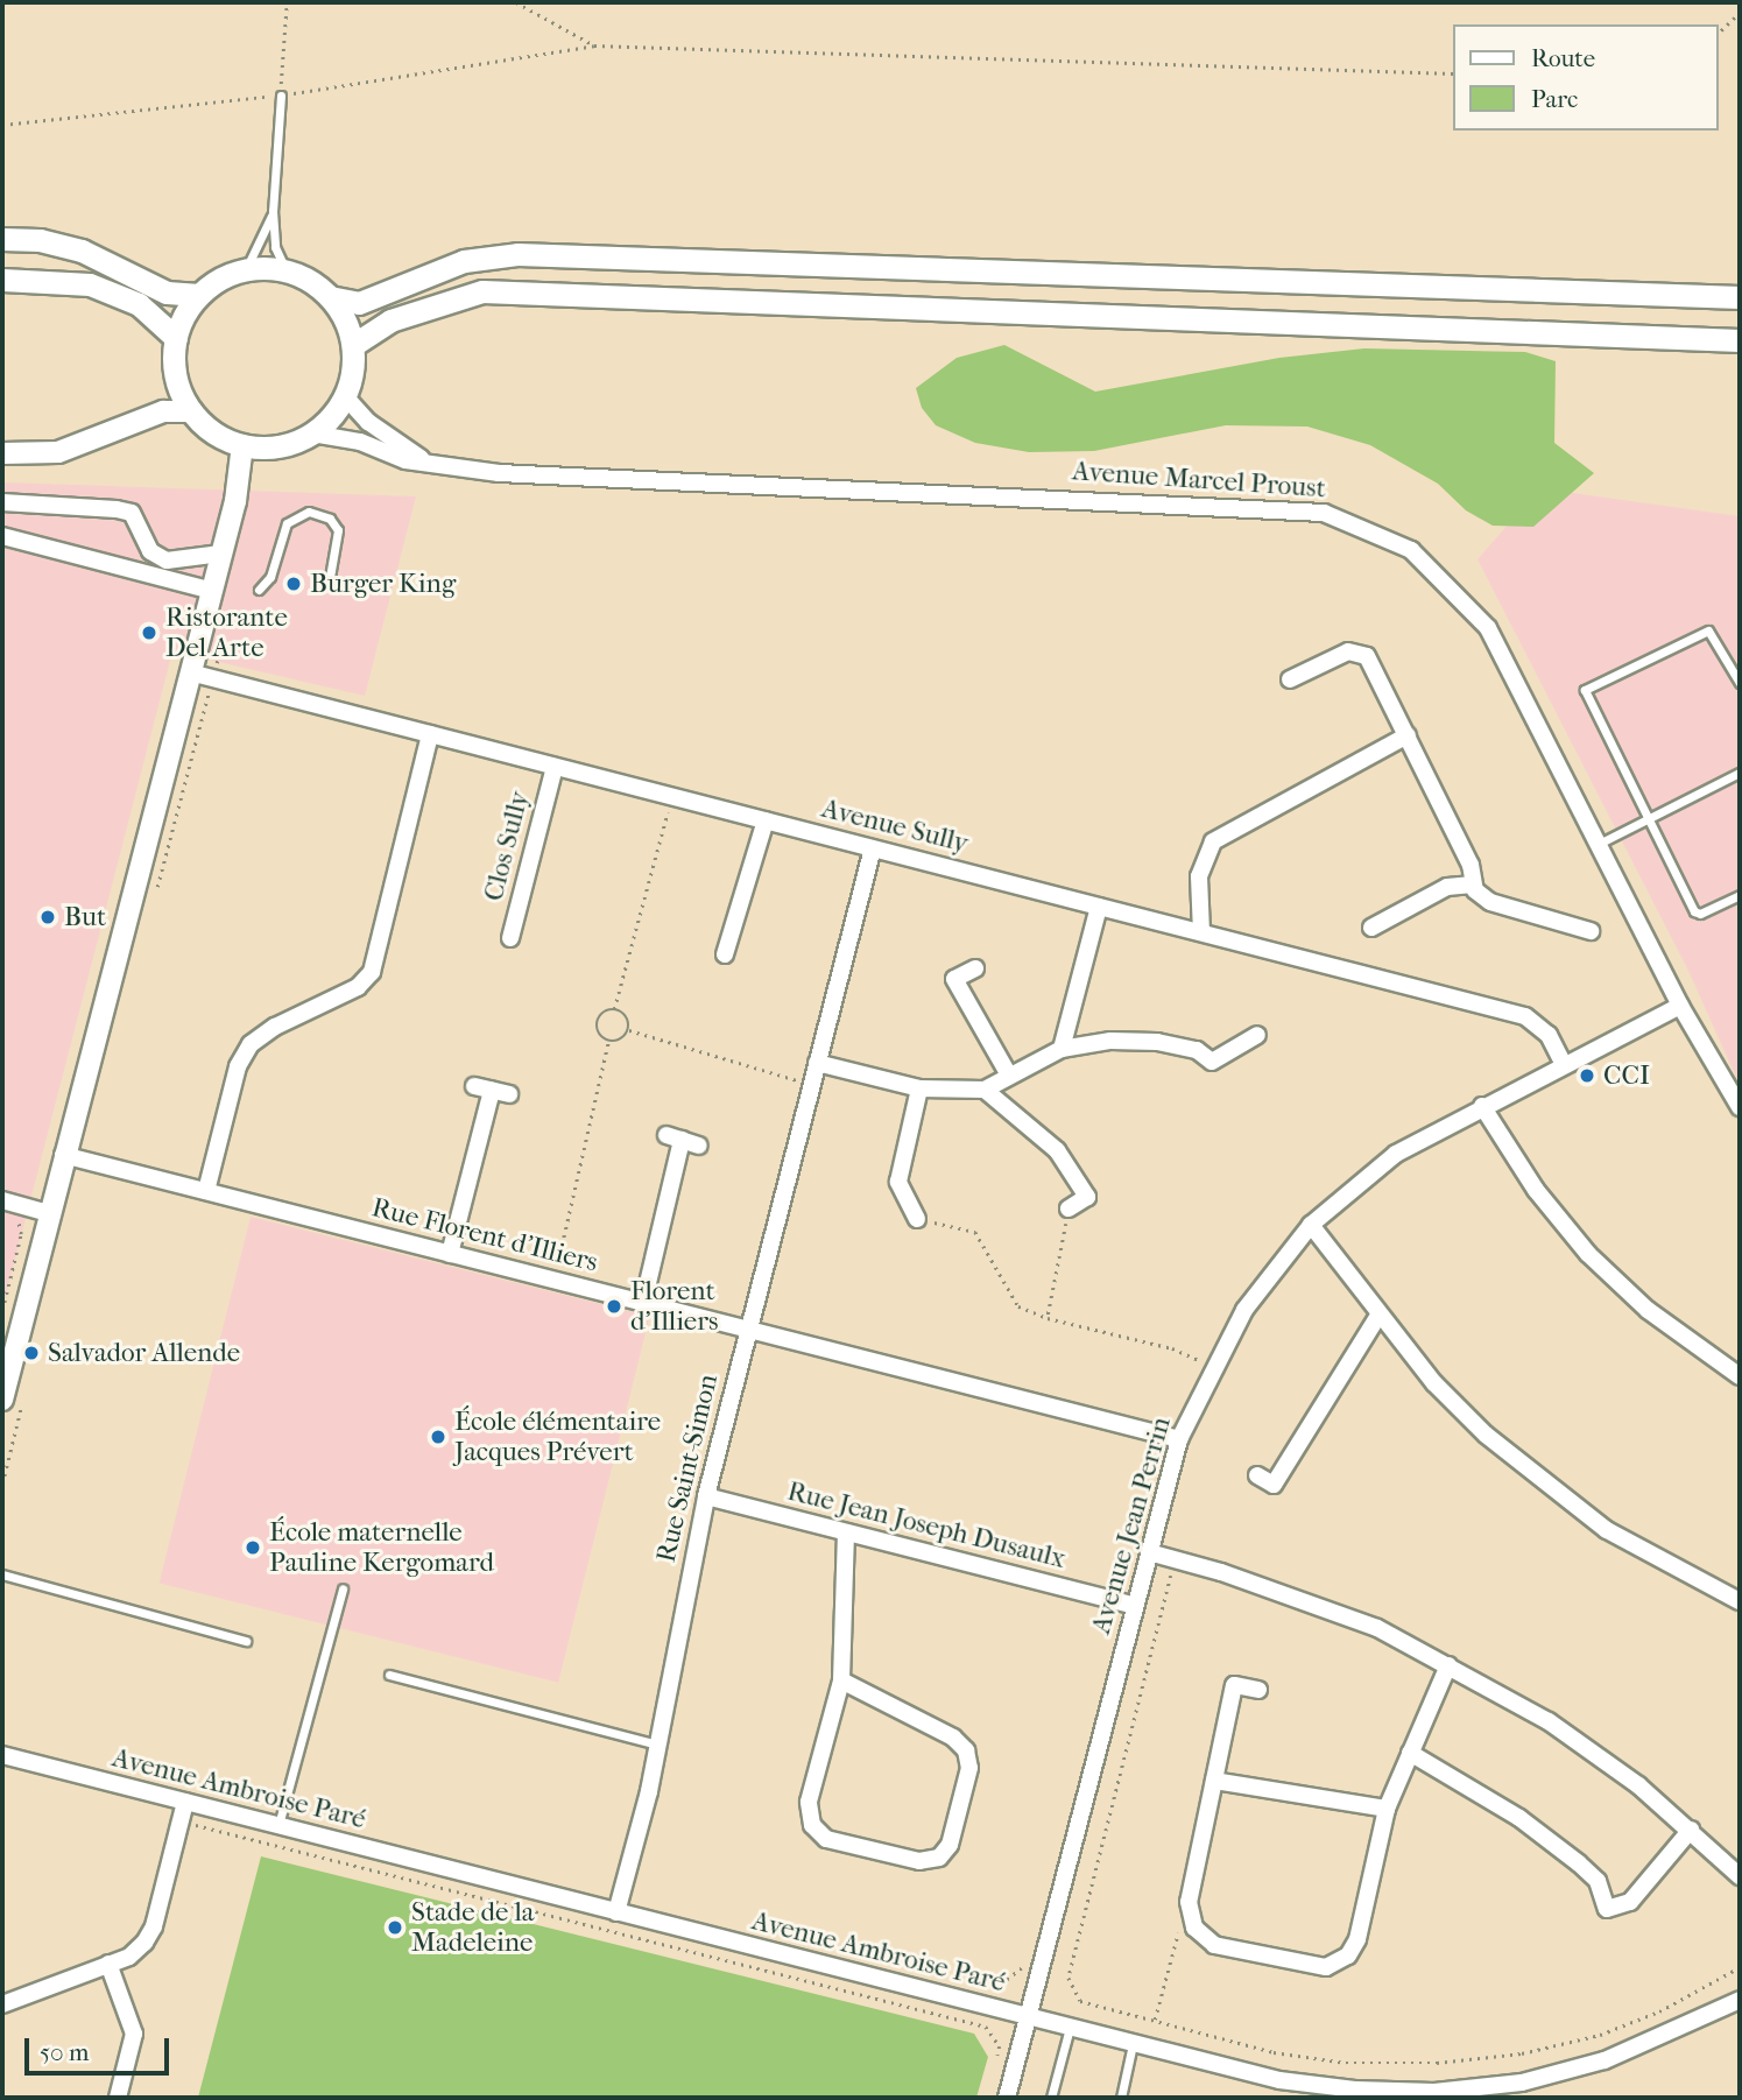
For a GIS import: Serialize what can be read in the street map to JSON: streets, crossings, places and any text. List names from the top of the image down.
{
  "streets": {
    "street": [
      "Avenue Marcel Proust",
      "Avenue Sully",
      "Clos Sully",
      "Rue Florent d'Illiers",
      "Rue Saint-Simon",
      "Rue Jean Joseph Dusaulx",
      "Avenue Jean Perrin",
      "Avenue Ambroise Paré"
    ]
  },
  "crossings": [
    ["Avenue Marcel Proust", "Avenue Jean Perrin"],
    ["Avenue Sully", "Clos Sully"],
    ["Avenue Sully", "Rue Saint-Simon"],
    ["Avenue Sully", "Avenue Jean Perrin"],
    ["Rue Florent d'Illiers", "Rue Saint-Simon"],
    ["Rue Florent d'Illiers", "Avenue Jean Perrin"],
    ["Rue Saint-Simon", "Rue Jean Joseph Dusaulx"],
    ["Rue Saint-Simon", "Avenue Ambroise Paré"],
    ["Rue Jean Joseph Dusaulx", "Avenue Jean Perrin"],
    ["Avenue Jean Perrin", "Avenue Ambroise Paré"]
  ],
  "places": [
    "Burger King",
    "Ristorante Del Arte",
    "But",
    "CCI",
    "Florent d'Illiers",
    "Salvador Allende",
    "École élémentaire Jacques Prévert",
    "École maternelle Pauline Kergomard",
    "Stade de la Madeleine"
  ],
  "legend": ["Route", "Parc"],
  "scale_bar": "50 m"
}
